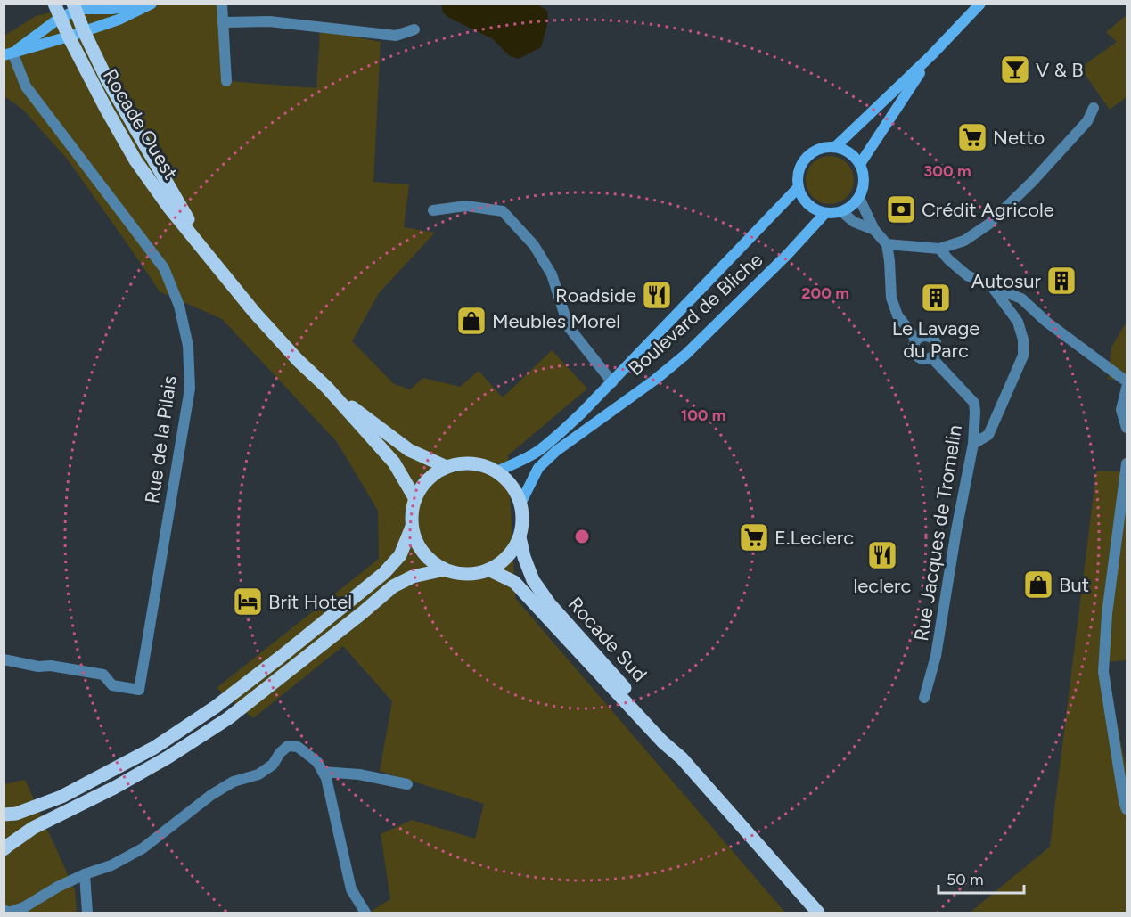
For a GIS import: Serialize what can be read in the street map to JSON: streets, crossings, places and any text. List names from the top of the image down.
{
  "streets": {
    "main road": ["Rocade Ouest", "Boulevard de Bliche", "Rocade Sud"],
    "street": ["Rue de la Pilais", "Rue Jacques de Tromelin"]
  },
  "crossings": [
    ["Rocade Ouest", "Boulevard de Bliche"],
    ["Rocade Ouest", "Rocade Sud"],
    ["Boulevard de Bliche", "Rocade Sud"]
  ],
  "places": {
    "bar": ["V & B"],
    "supermarket": ["Netto", "E.Leclerc"],
    "bank": ["Crédit Agricole"],
    "building": ["Autosur", "Le Lavage du Parc"],
    "restaurant": ["Roadside", "leclerc"],
    "shop": ["Meubles Morel", "But"],
    "hotel": ["Brit Hotel"]
  },
  "scale_bar": "50 m",
  "rings": ["300 m", "200 m", "100 m"]
}
